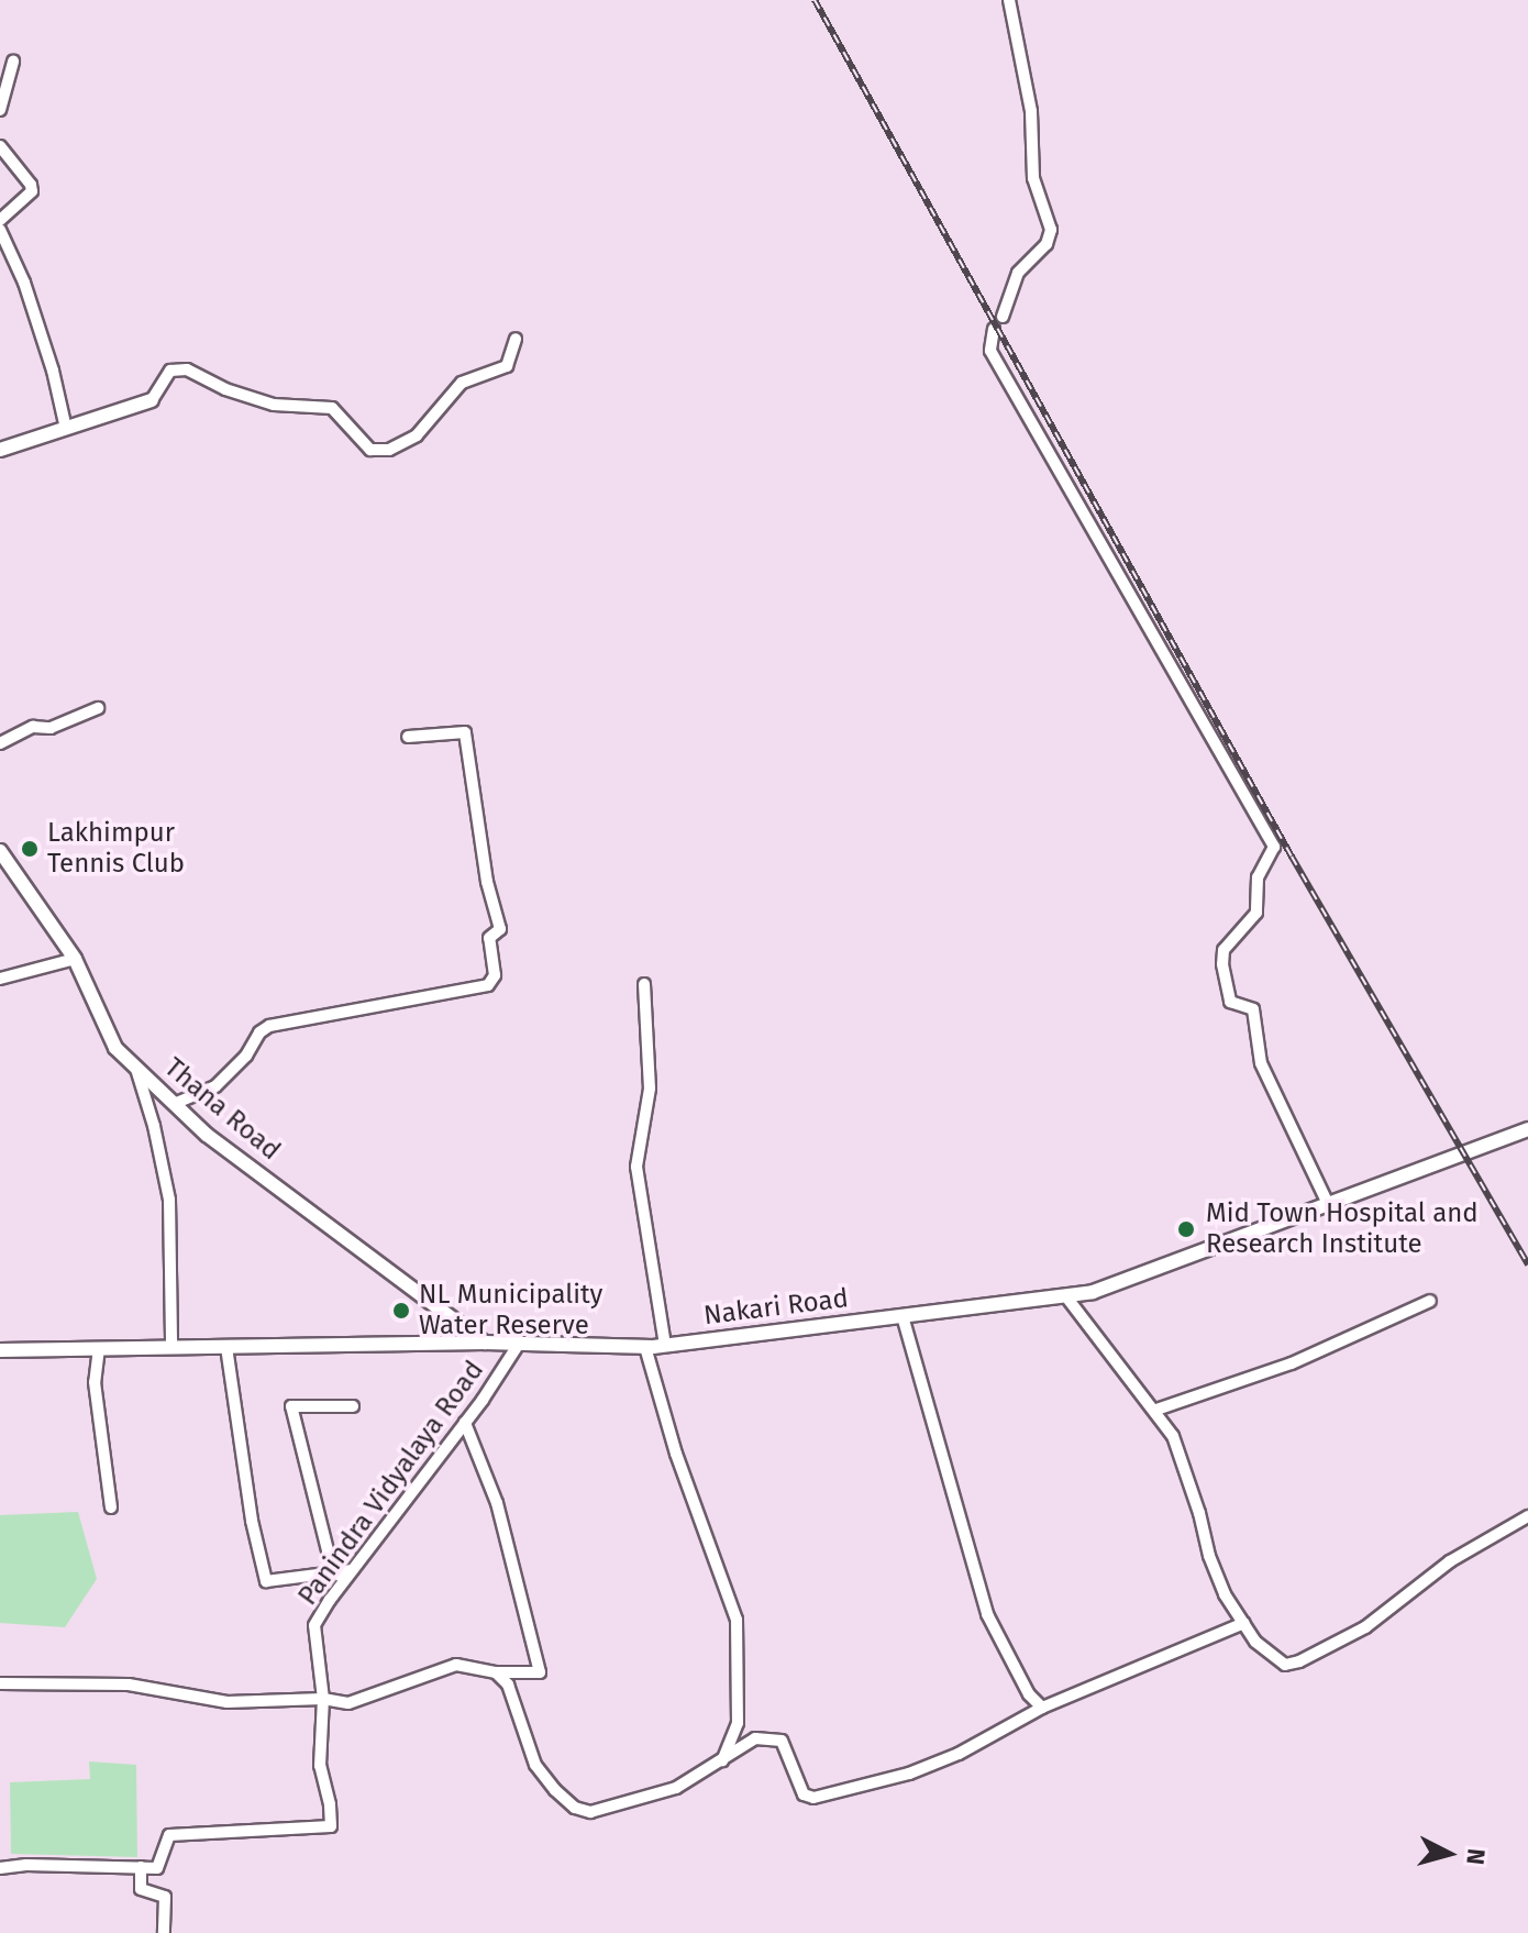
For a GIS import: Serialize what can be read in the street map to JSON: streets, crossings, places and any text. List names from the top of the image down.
{
  "streets": {
    "street": ["Thana Road", "Nakari Road", "Panindra Vidyalaya Road"]
  },
  "crossings": [
    ["Thana Road", "Nakari Road"],
    ["Nakari Road", "Panindra Vidyalaya Road"]
  ],
  "places": ["Lakhimpur Tennis Club", "Mid Town Hospital and Research Institute", "NL Municipality Water Reserve"],
  "north": "right"
}
